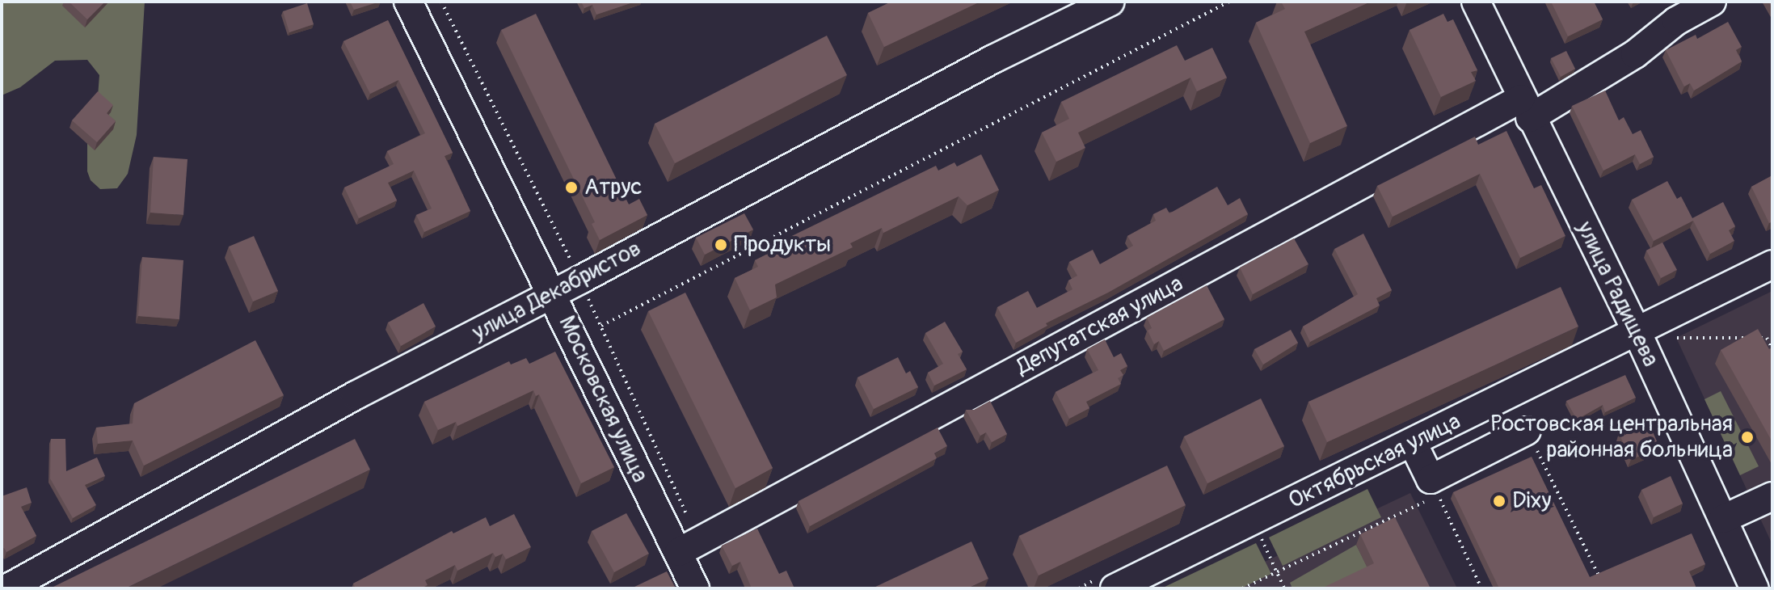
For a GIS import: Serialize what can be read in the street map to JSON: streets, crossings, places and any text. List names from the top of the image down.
{
  "streets": {
    "street": [
      "улица Декабристов",
      "улица Радищева",
      "Депутатская улица",
      "Московская улица",
      "Октябрьская улица"
    ]
  },
  "crossings": [
    ["улица Декабристов", "Московская улица"],
    ["улица Радищева", "Депутатская улица"],
    ["улица Радищева", "Октябрьская улица"],
    ["Депутатская улица", "Московская улица"]
  ],
  "places": [
    "Атрус",
    "Продукты",
    "Ростовская центральная районная больница",
    "Dixy"
  ]
}
